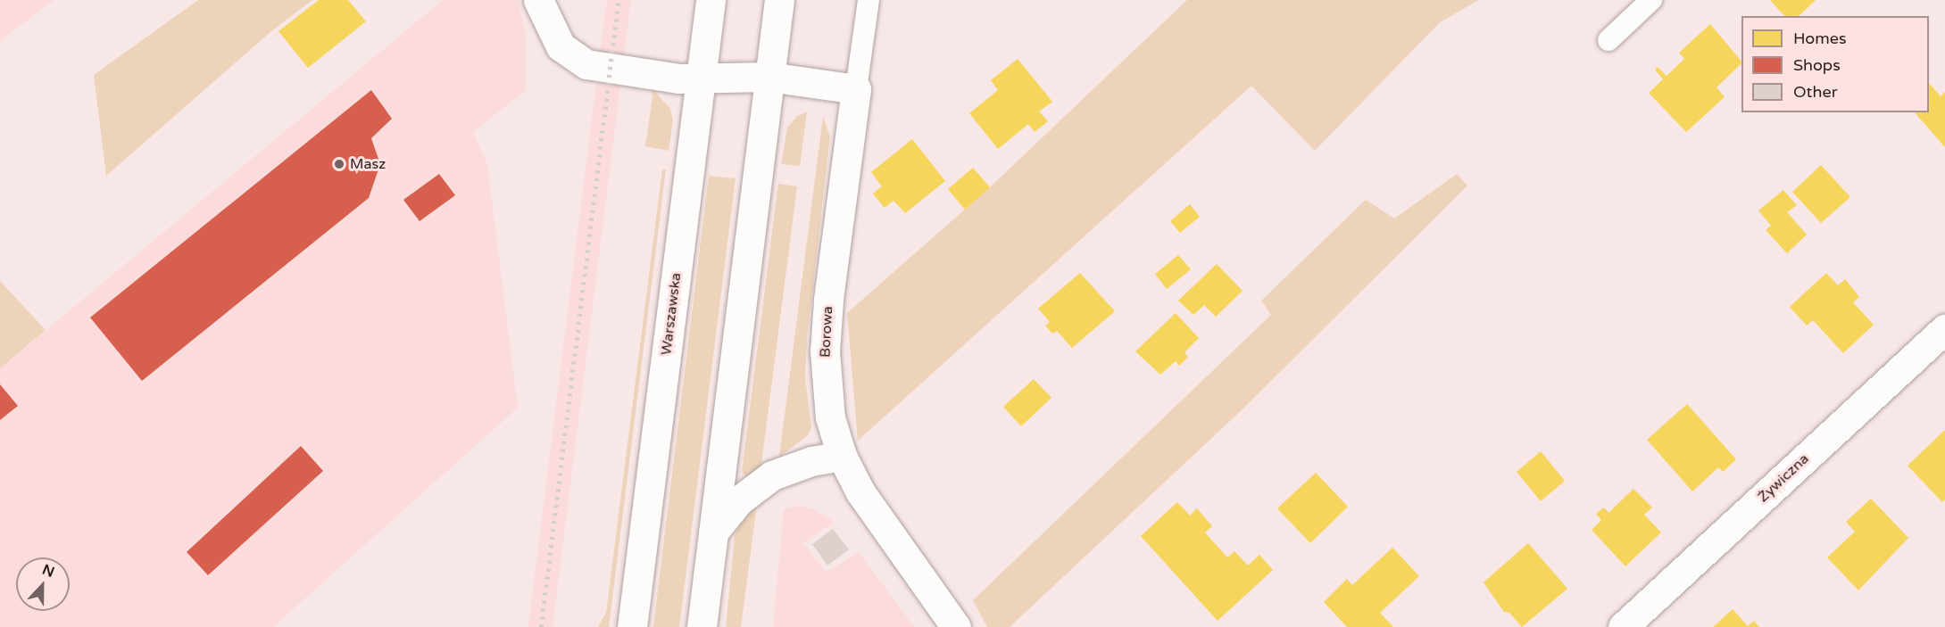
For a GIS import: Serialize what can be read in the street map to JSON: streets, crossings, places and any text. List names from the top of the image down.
{
  "streets": {
    "street": ["Warszawska", "Borowa", "Żywiczna"]
  },
  "places": ["Masz"],
  "legend": ["Homes", "Shops", "Other"],
  "north": "top"
}
